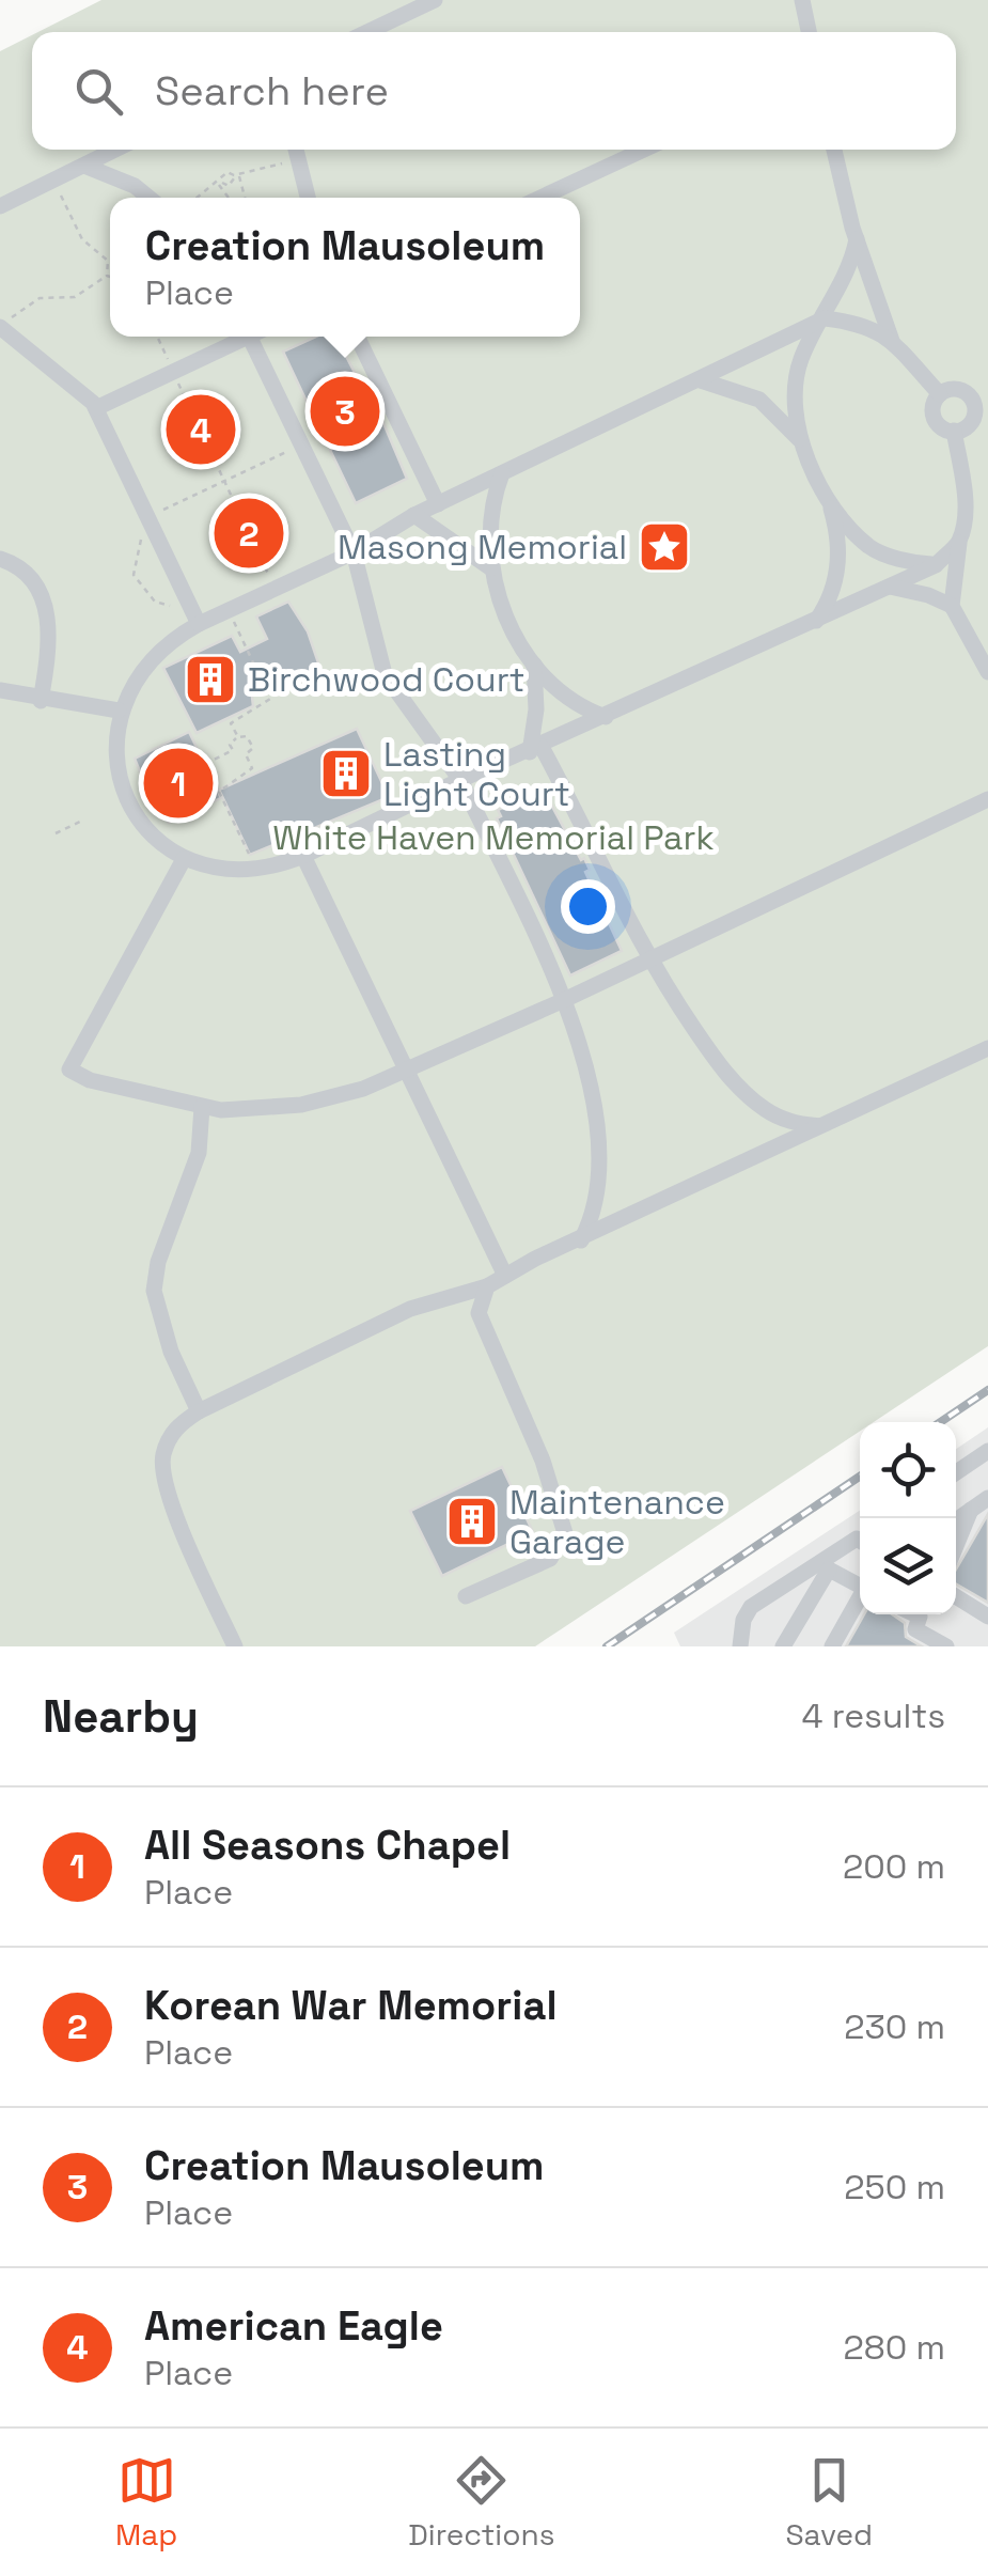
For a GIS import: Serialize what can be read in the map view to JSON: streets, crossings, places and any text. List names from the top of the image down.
{
  "parks": ["White Haven Memorial Park"],
  "places": {
    "place": ["Masong Memorial"],
    "building": ["Birchwood Court", "Lasting Light Court", "Maintenance Garage"]
  },
  "page": {
    "search": "Search here",
    "popup": ["Creation Mausoleum", "Place"],
    "pins": [
      "3",
      "4",
      "2",
      "1"
    ],
    "heading": ["Nearby", "4 results"],
    "list": [
      {
        "mark": "1",
        "name": "All Seasons Chapel",
        "note": "Place",
        "value": "200 m"
      },
      {
        "mark": "2",
        "name": "Korean War Memorial",
        "note": "Place",
        "value": "230 m"
      },
      {
        "mark": "3",
        "name": "Creation Mausoleum",
        "note": "Place",
        "value": "250 m"
      },
      {
        "mark": "4",
        "name": "American Eagle",
        "note": "Place",
        "value": "280 m"
      }
    ],
    "nav": ["Map", "Directions", "Saved"]
  }
}
